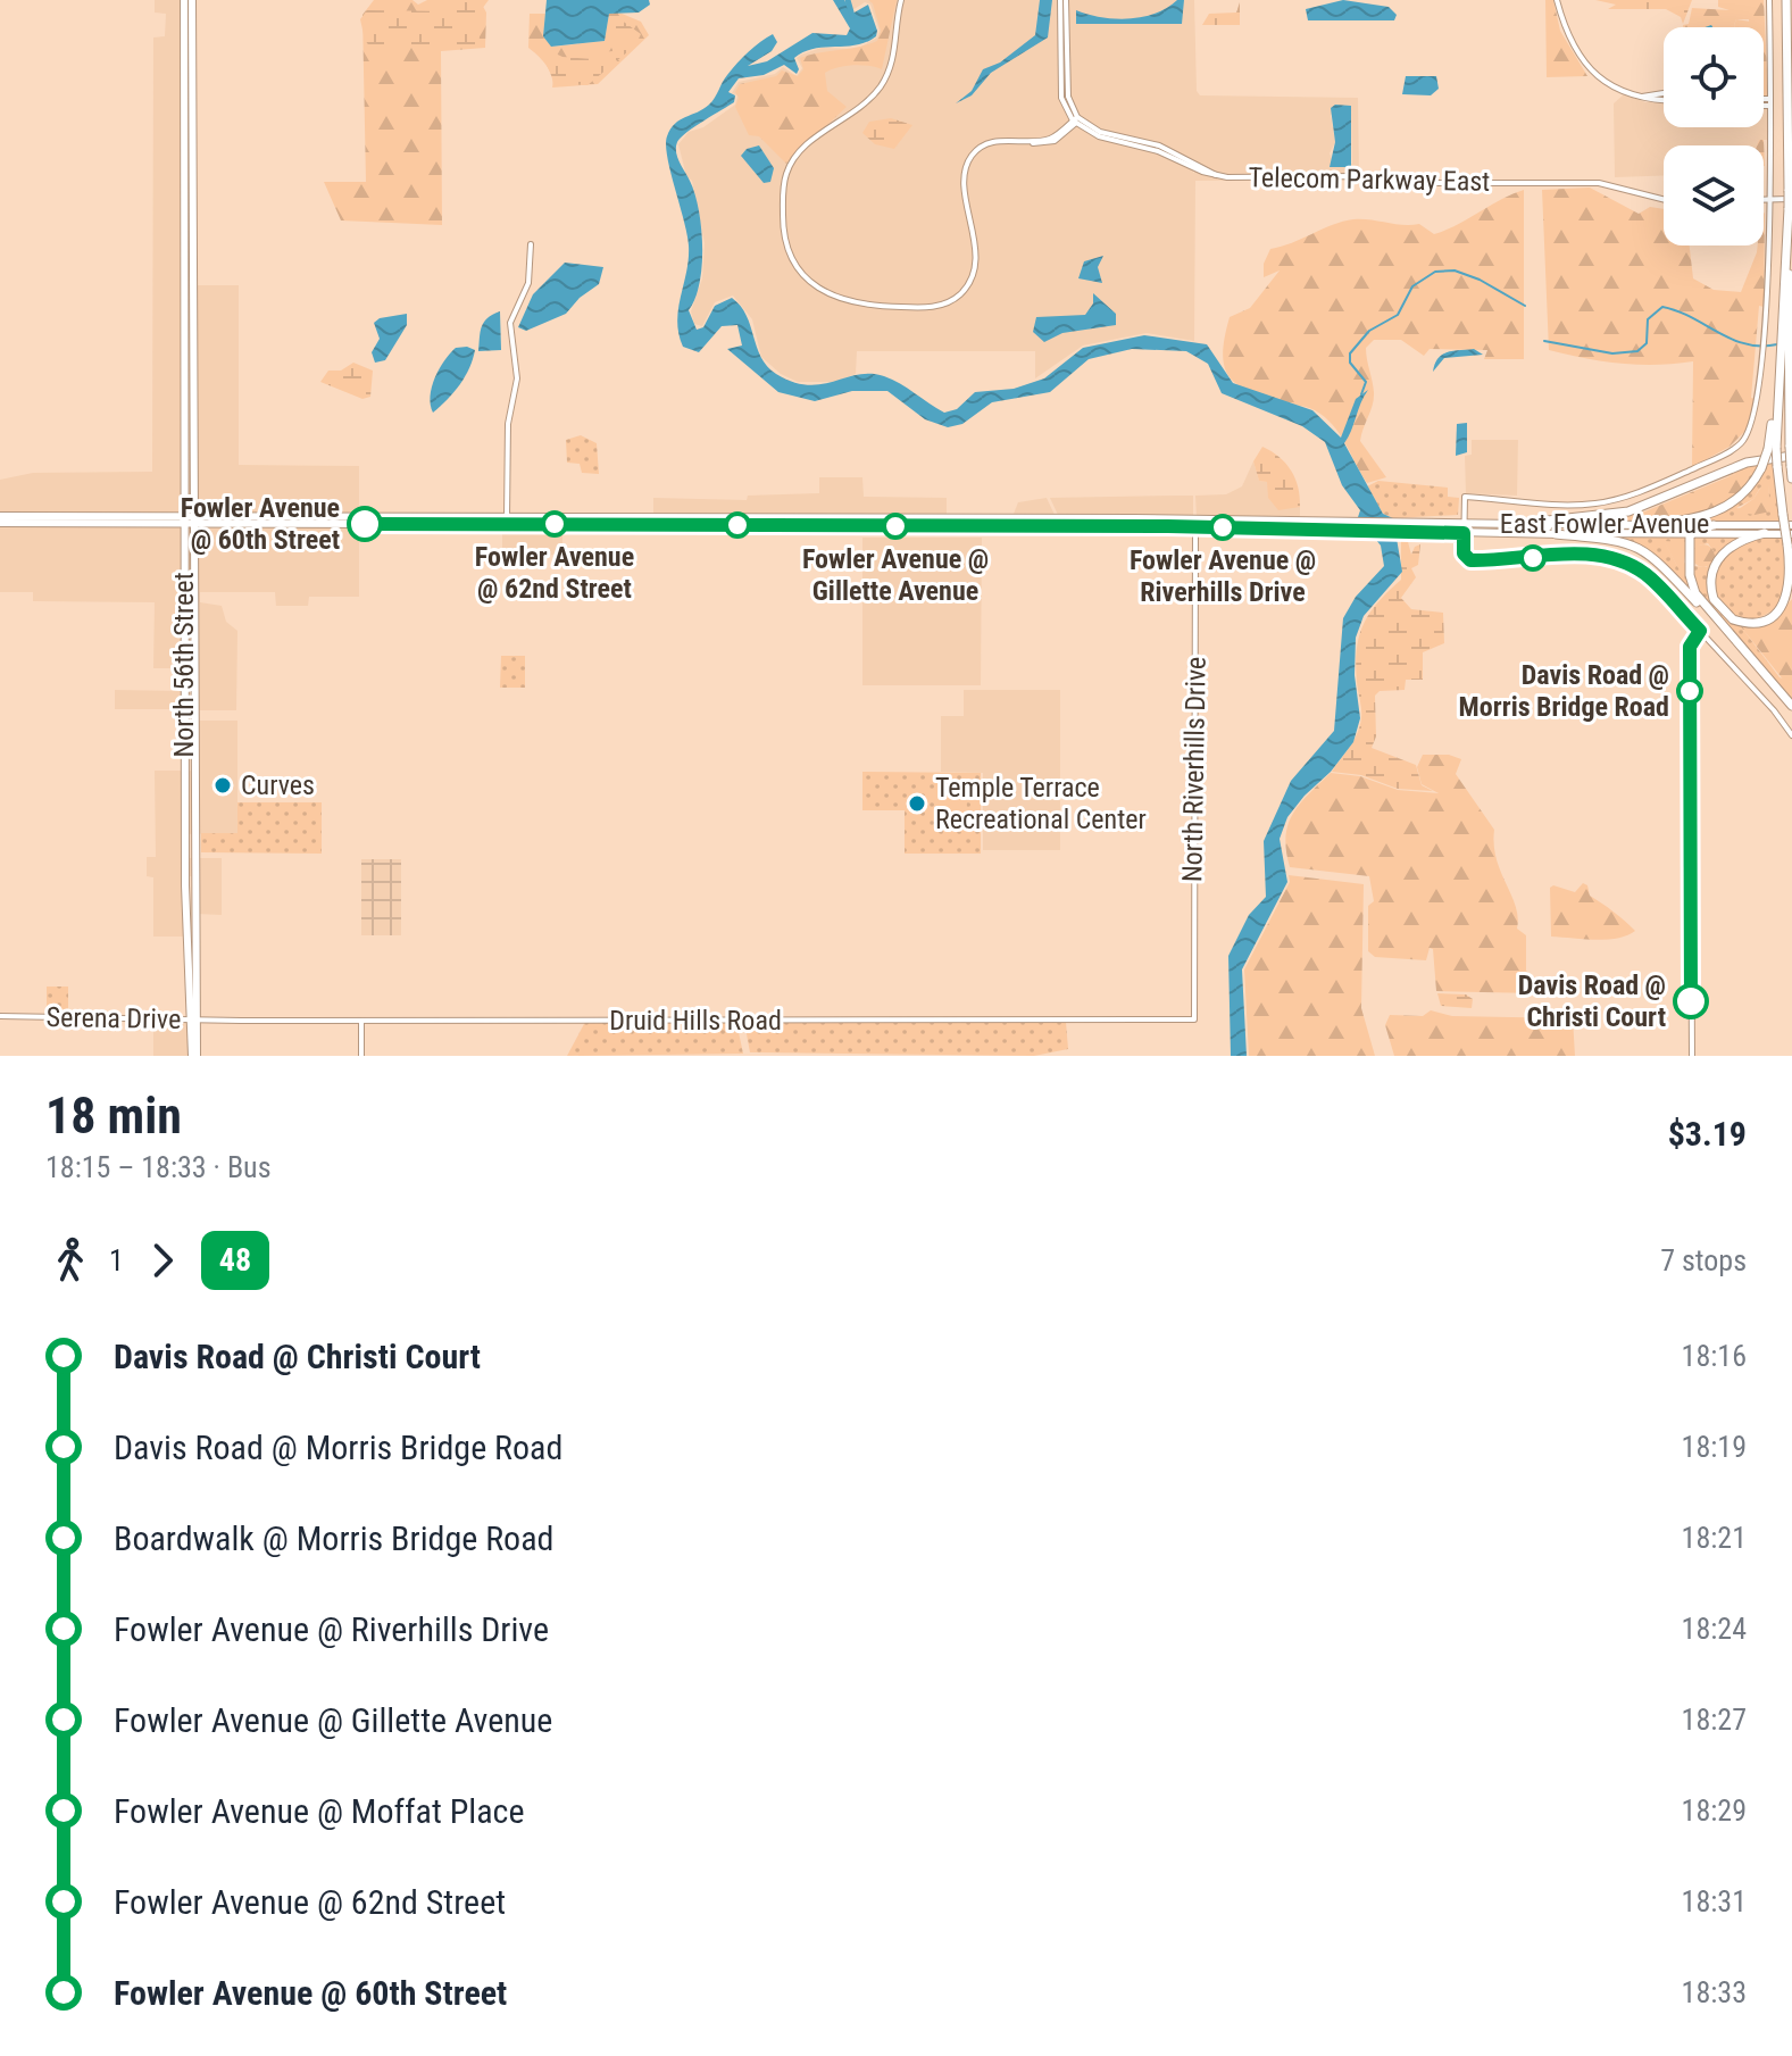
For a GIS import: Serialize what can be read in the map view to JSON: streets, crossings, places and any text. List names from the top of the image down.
{
  "streets": {
    "main road": ["East Fowler Avenue", "North 56th Street"],
    "street": [
      "Telecom Parkway East",
      "North Riverhills Drive",
      "Serena Drive",
      "Druid Hills Road"
    ]
  },
  "crossings": [
    ["East Fowler Avenue", "North 56th Street"],
    ["East Fowler Avenue", "North Riverhills Drive"],
    ["North 56th Street", "Serena Drive"],
    ["North 56th Street", "Druid Hills Road"],
    ["North Riverhills Drive", "Druid Hills Road"],
    ["Serena Drive", "Druid Hills Road"]
  ],
  "places": [
    "Fowler Avenue @ 60th Street",
    "Fowler Avenue @ 62nd Street",
    "Fowler Avenue @ Gillette Avenue",
    "Fowler Avenue @ Riverhills Drive",
    "Davis Road @ Morris Bridge Road",
    "Curves",
    "Temple Terrace Recreational Center",
    "Davis Road @ Christi Court"
  ],
  "lines": ["bus line 48"],
  "page": {
    "heading": ["18 min", "18:15 – 18:33 · Bus", "$3.19"],
    "legs": ["1", "48", "7 stops"],
    "list": [
      {
        "name": "Davis Road @ Christi Court",
        "value": "18:16"
      },
      {
        "name": "Davis Road @ Morris Bridge Road",
        "value": "18:19"
      },
      {
        "name": "Boardwalk @ Morris Bridge Road",
        "value": "18:21"
      },
      {
        "name": "Fowler Avenue @ Riverhills Drive",
        "value": "18:24"
      },
      {
        "name": "Fowler Avenue @ Gillette Avenue",
        "value": "18:27"
      },
      {
        "name": "Fowler Avenue @ Moffat Place",
        "value": "18:29"
      },
      {
        "name": "Fowler Avenue @ 62nd Street",
        "value": "18:31"
      },
      {
        "name": "Fowler Avenue @ 60th Street",
        "value": "18:33"
      }
    ]
  }
}
